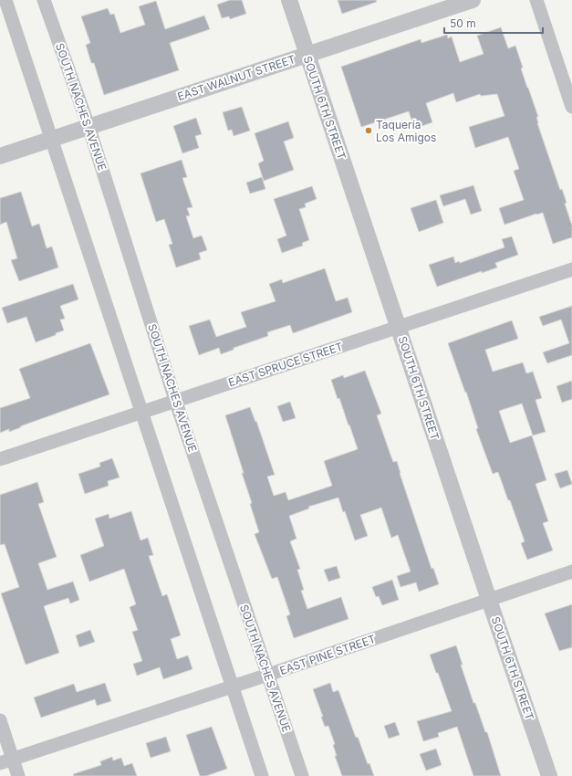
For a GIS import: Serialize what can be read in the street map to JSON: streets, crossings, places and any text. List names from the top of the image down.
{
  "streets": {
    "street": [
      "EAST WALNUT STREET",
      "SOUTH NACHES AVENUE",
      "SOUTH 6TH STREET",
      "EAST SPRUCE STREET",
      "EAST PINE STREET"
    ]
  },
  "crossings": [
    ["EAST WALNUT STREET", "SOUTH NACHES AVENUE"],
    ["EAST WALNUT STREET", "SOUTH 6TH STREET"],
    ["SOUTH NACHES AVENUE", "EAST SPRUCE STREET"],
    ["SOUTH NACHES AVENUE", "EAST PINE STREET"],
    ["SOUTH 6TH STREET", "EAST SPRUCE STREET"],
    ["SOUTH 6TH STREET", "EAST PINE STREET"]
  ],
  "places": ["Taquería Los Amigos"],
  "scale_bar": "50 m"
}
